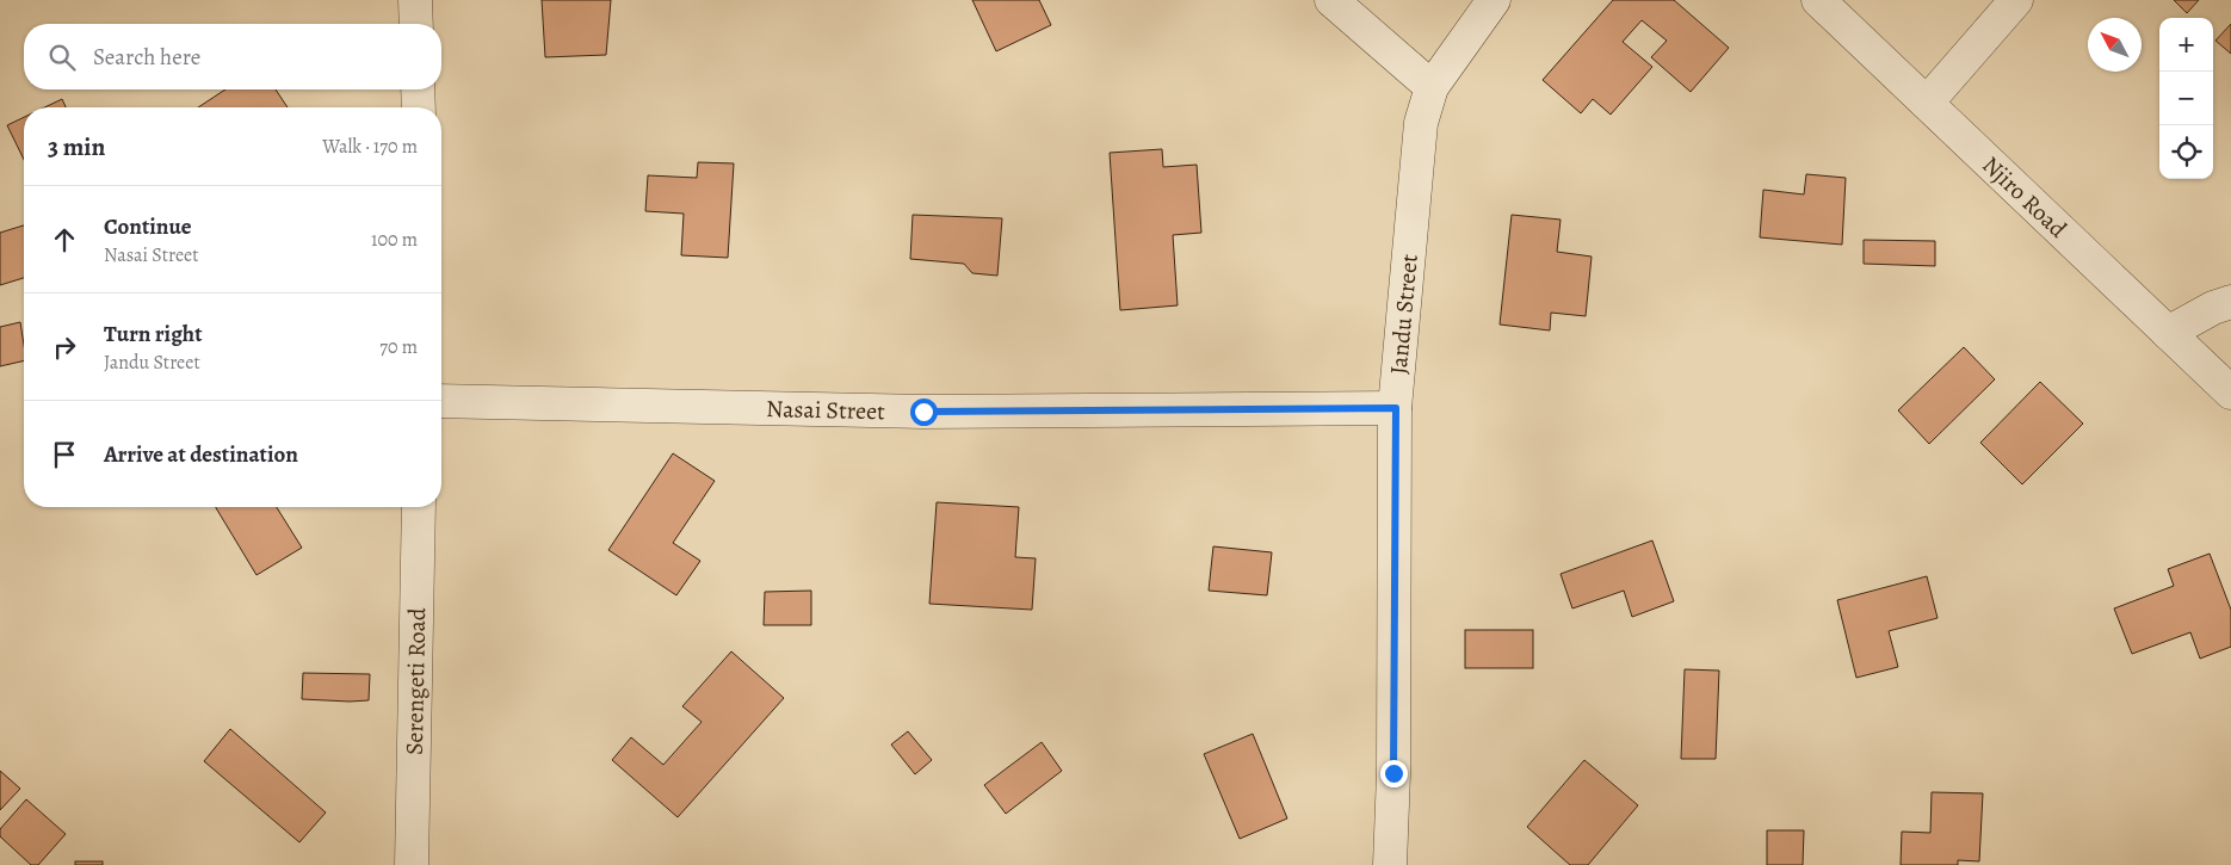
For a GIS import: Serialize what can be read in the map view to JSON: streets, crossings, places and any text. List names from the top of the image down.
{
  "streets": {
    "street": [
      "Njiro Road",
      "Jandu Street",
      "Nasai Street",
      "Serengeti Road"
    ]
  },
  "crossings": [
    ["Jandu Street", "Nasai Street"]
  ],
  "north": "top left",
  "page": {
    "map_buttons": ["+", "−"],
    "search": "Search here",
    "heading": ["3 min", "Walk · 170 m"],
    "list": [
      ["Continue", "Nasai Street", "100 m"],
      ["Turn right", "Jandu Street", "70 m"],
      "Arrive at destination"
    ]
  }
}
